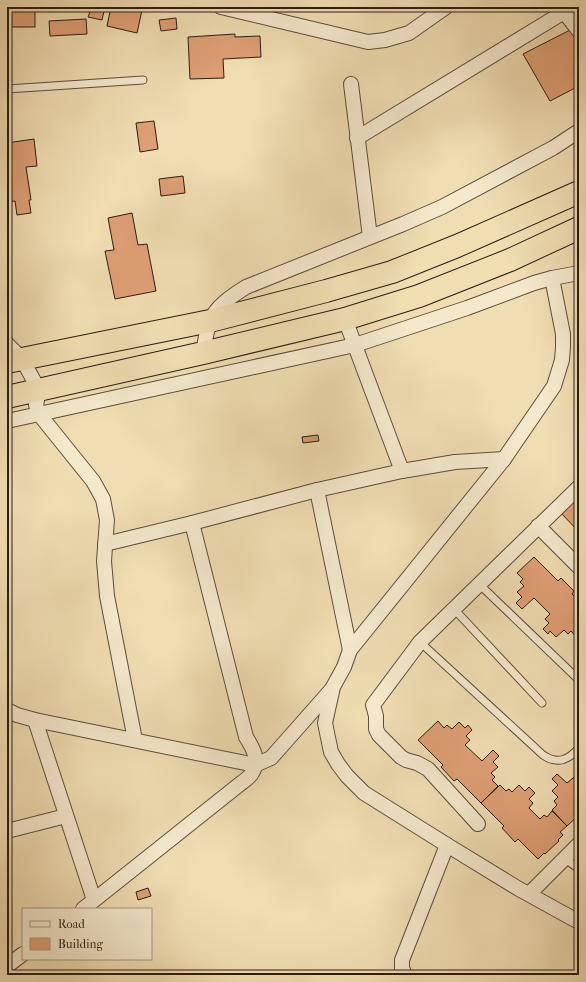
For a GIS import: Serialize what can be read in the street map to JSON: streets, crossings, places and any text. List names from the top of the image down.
{
  "legend": ["Road", "Building"]
}
